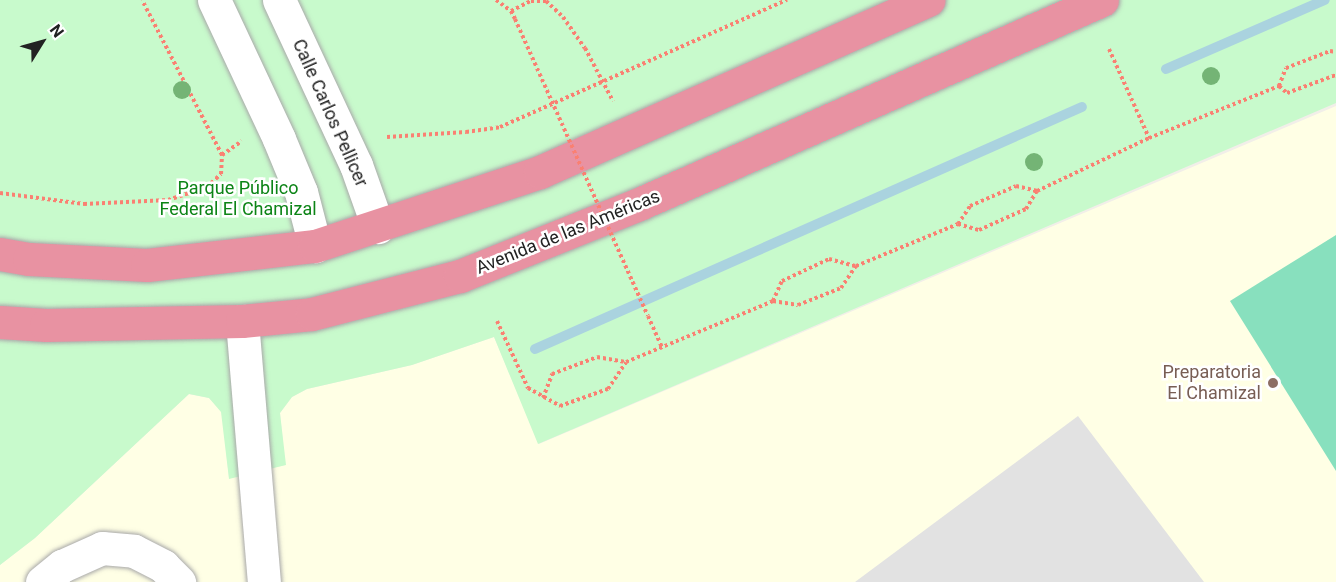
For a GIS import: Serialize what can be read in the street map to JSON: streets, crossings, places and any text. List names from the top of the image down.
{
  "streets": {
    "highway": ["Avenida de las Américas"],
    "street": ["Calle Carlos Pellicer"]
  },
  "parks": ["Parque Público Federal El Chamizal"],
  "places": ["Preparatoria El Chamizal"],
  "north": "top right"
}
